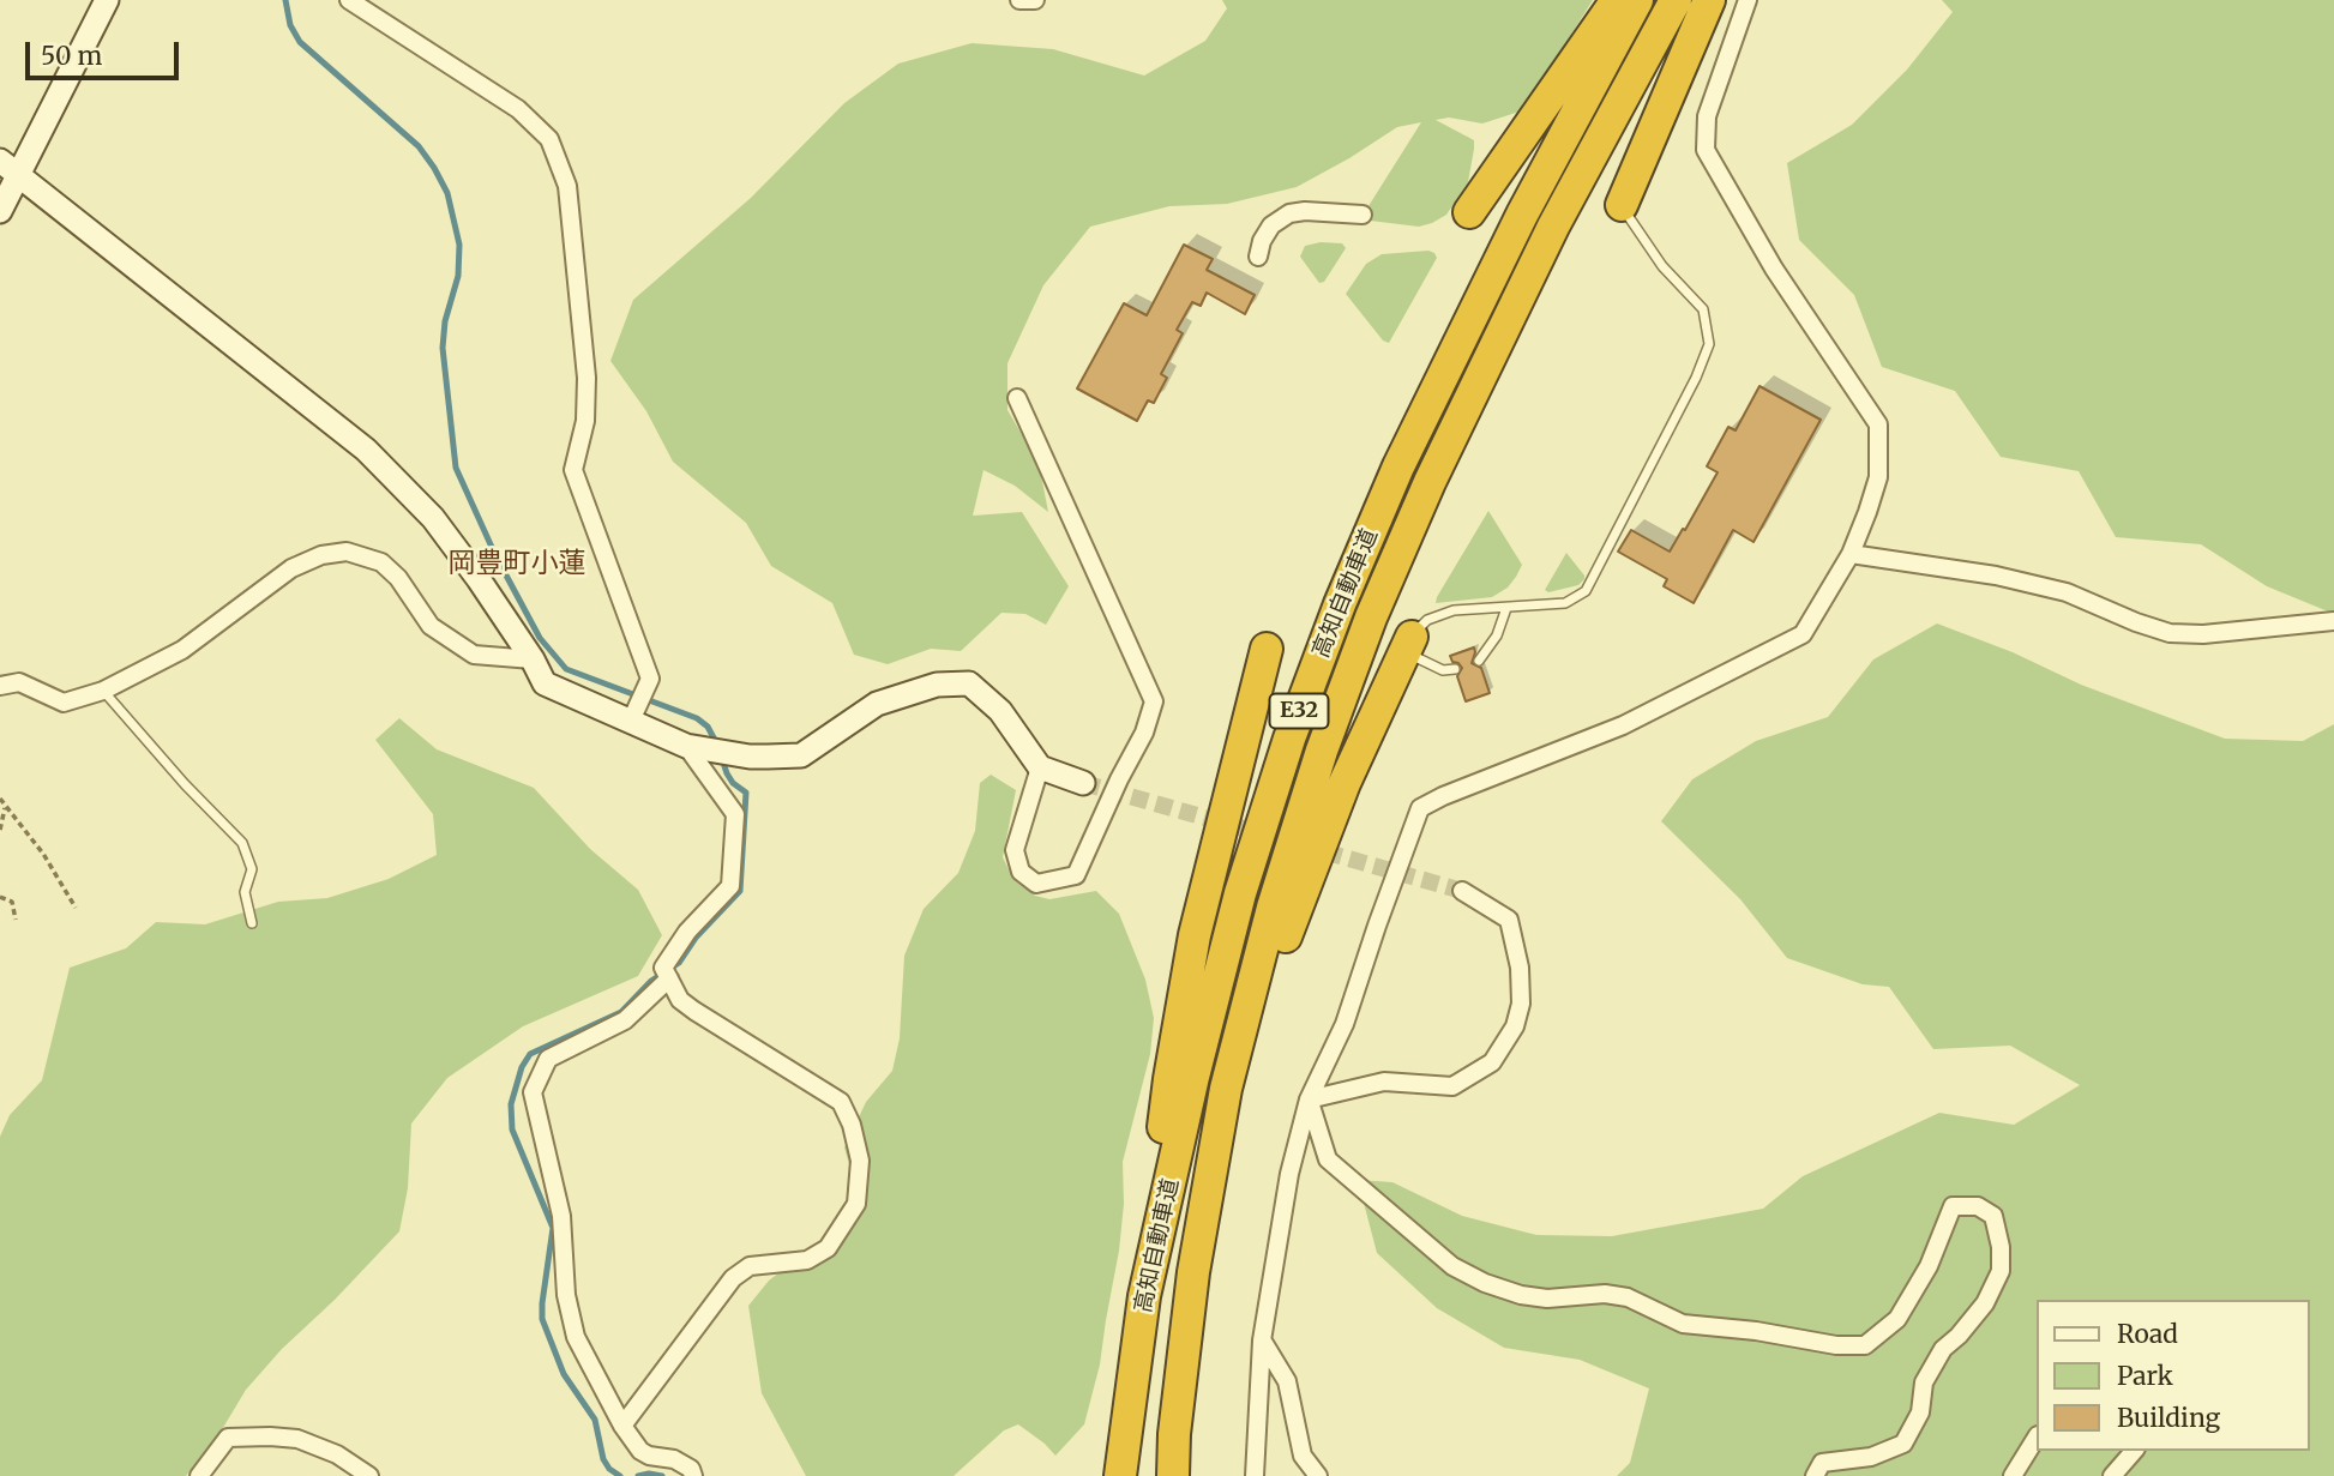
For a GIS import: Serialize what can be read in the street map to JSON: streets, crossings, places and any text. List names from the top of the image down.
{
  "streets": {
    "highway": ["高知自動車道", "E32"]
  },
  "districts": ["岡豊町小蓮"],
  "legend": ["Road", "Park", "Building"],
  "scale_bar": "50 m"
}
